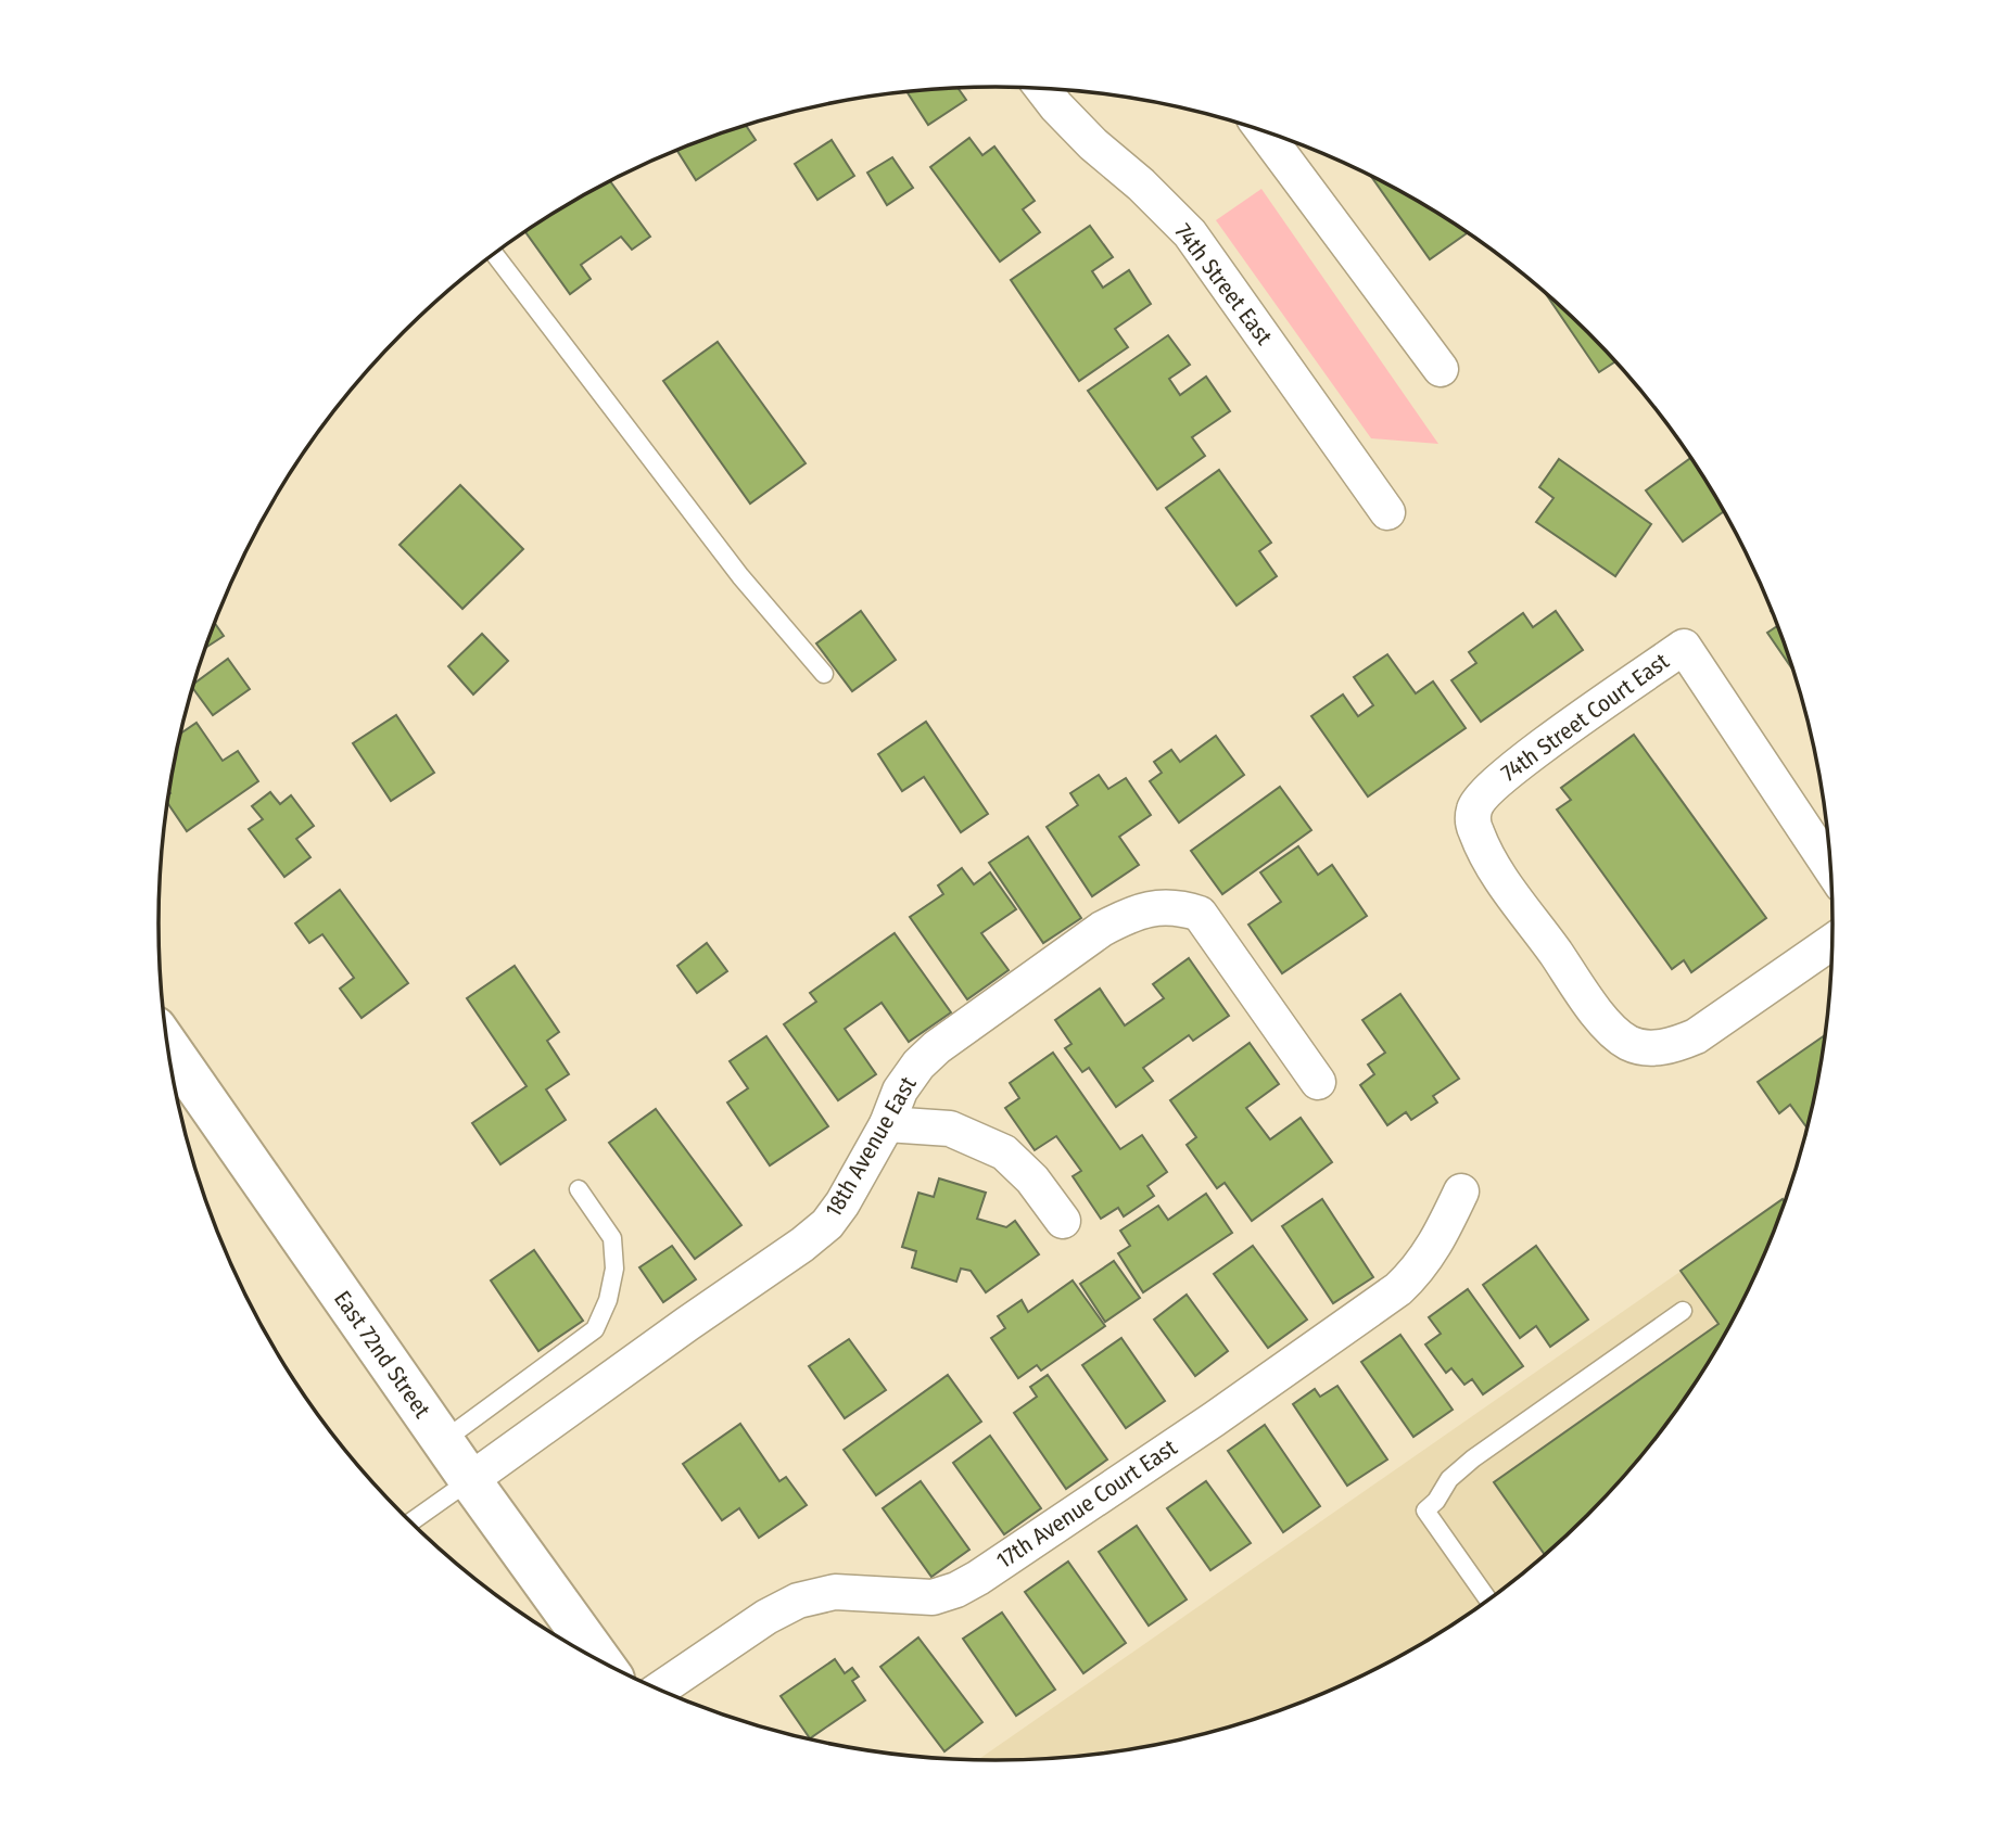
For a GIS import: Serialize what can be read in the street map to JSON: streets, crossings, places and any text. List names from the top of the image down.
{
  "streets": {
    "main road": ["East 72nd Street"],
    "street": [
      "74th Street East",
      "74th Street Court East",
      "18th Avenue East",
      "17th Avenue Court East"
    ]
  },
  "crossings": [
    ["18th Avenue East", "East 72nd Street"]
  ]
}
